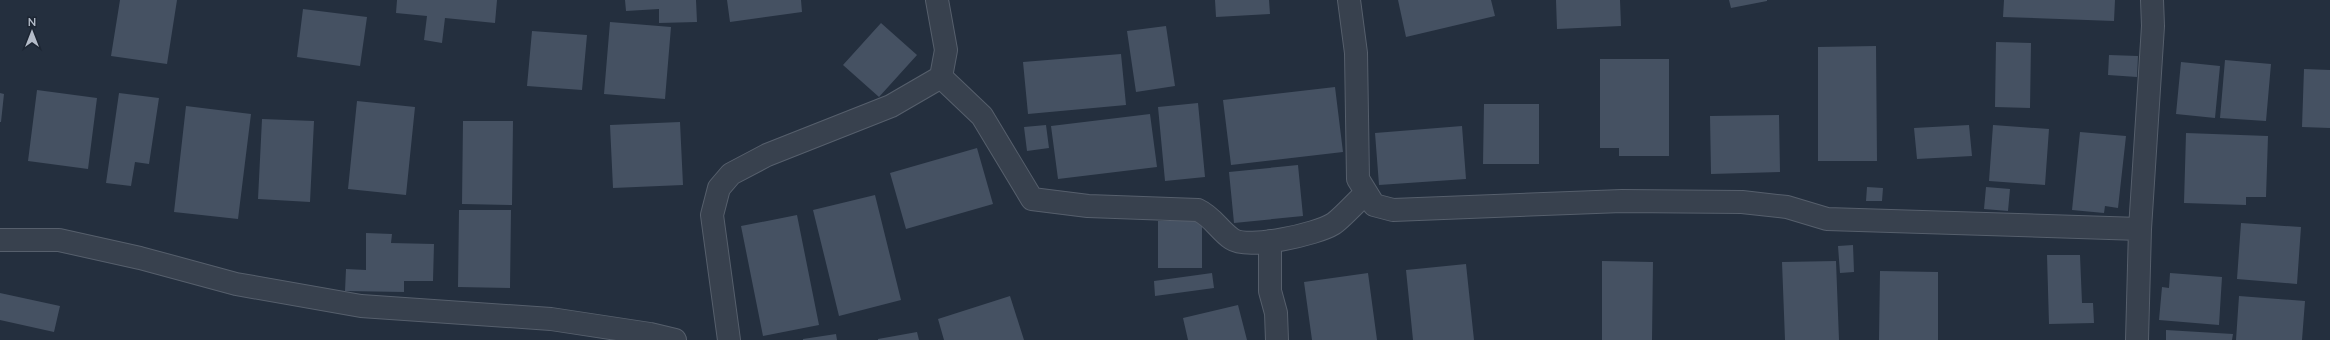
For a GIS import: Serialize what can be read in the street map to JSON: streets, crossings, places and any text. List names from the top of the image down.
{
  "north": "top"
}
